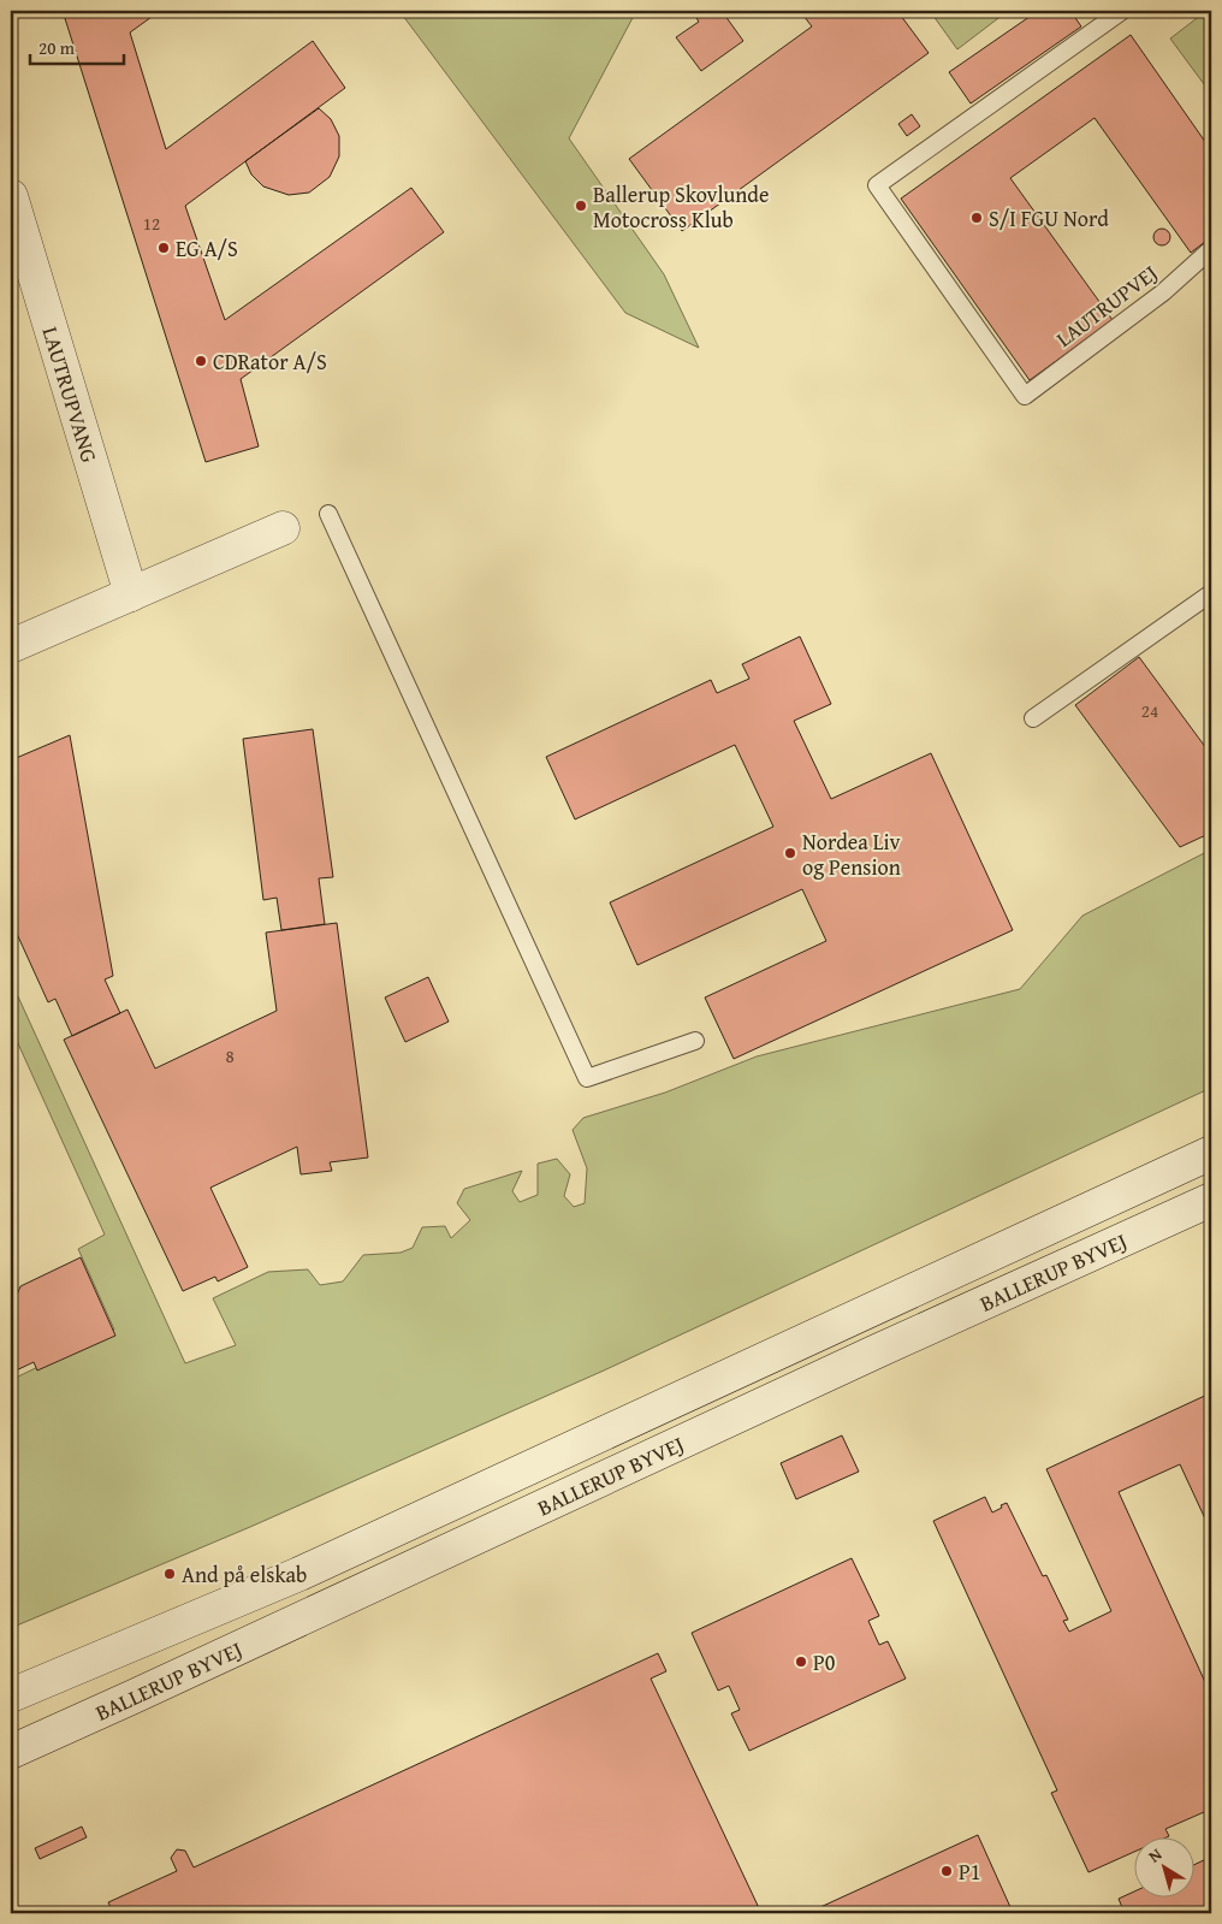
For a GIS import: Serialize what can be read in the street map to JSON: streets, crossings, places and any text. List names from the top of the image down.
{
  "streets": {
    "main road": ["LAUTRUPVANG", "BALLERUP BYVEJ"],
    "lane": ["LAUTRUPVEJ"]
  },
  "places": [
    "Ballerup Skovlunde Motocross Klub",
    "S/I FGU Nord",
    "EG A/S",
    "CDRator A/S",
    "Nordea Liv og Pension",
    "And på elskab",
    "P0",
    "P1"
  ],
  "house_numbers": ["12", "24", "8"],
  "scale_bar": "20 m",
  "north": "top left"
}
